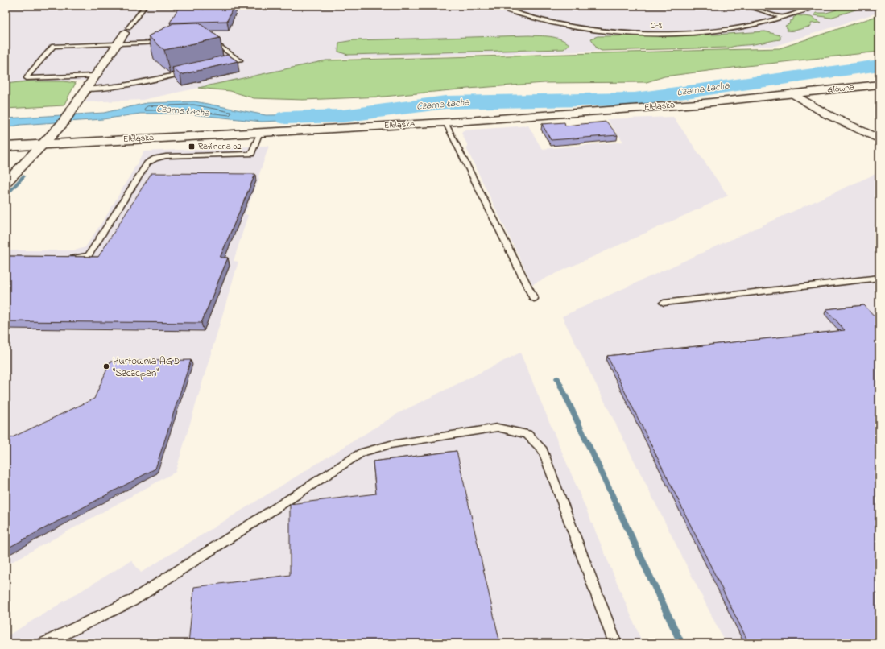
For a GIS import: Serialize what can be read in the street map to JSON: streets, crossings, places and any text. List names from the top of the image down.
{
  "streets": {
    "main road": ["Główna", "Elbląska"],
    "lane": ["C-8"]
  },
  "crossings": [
    ["Główna", "Elbląska"]
  ],
  "water": ["Czarna Łacha"],
  "places": {
    "transit": ["Rafineria 02"],
    "other": ["Hurtownia AGD \"Szczepan\""]
  }
}
